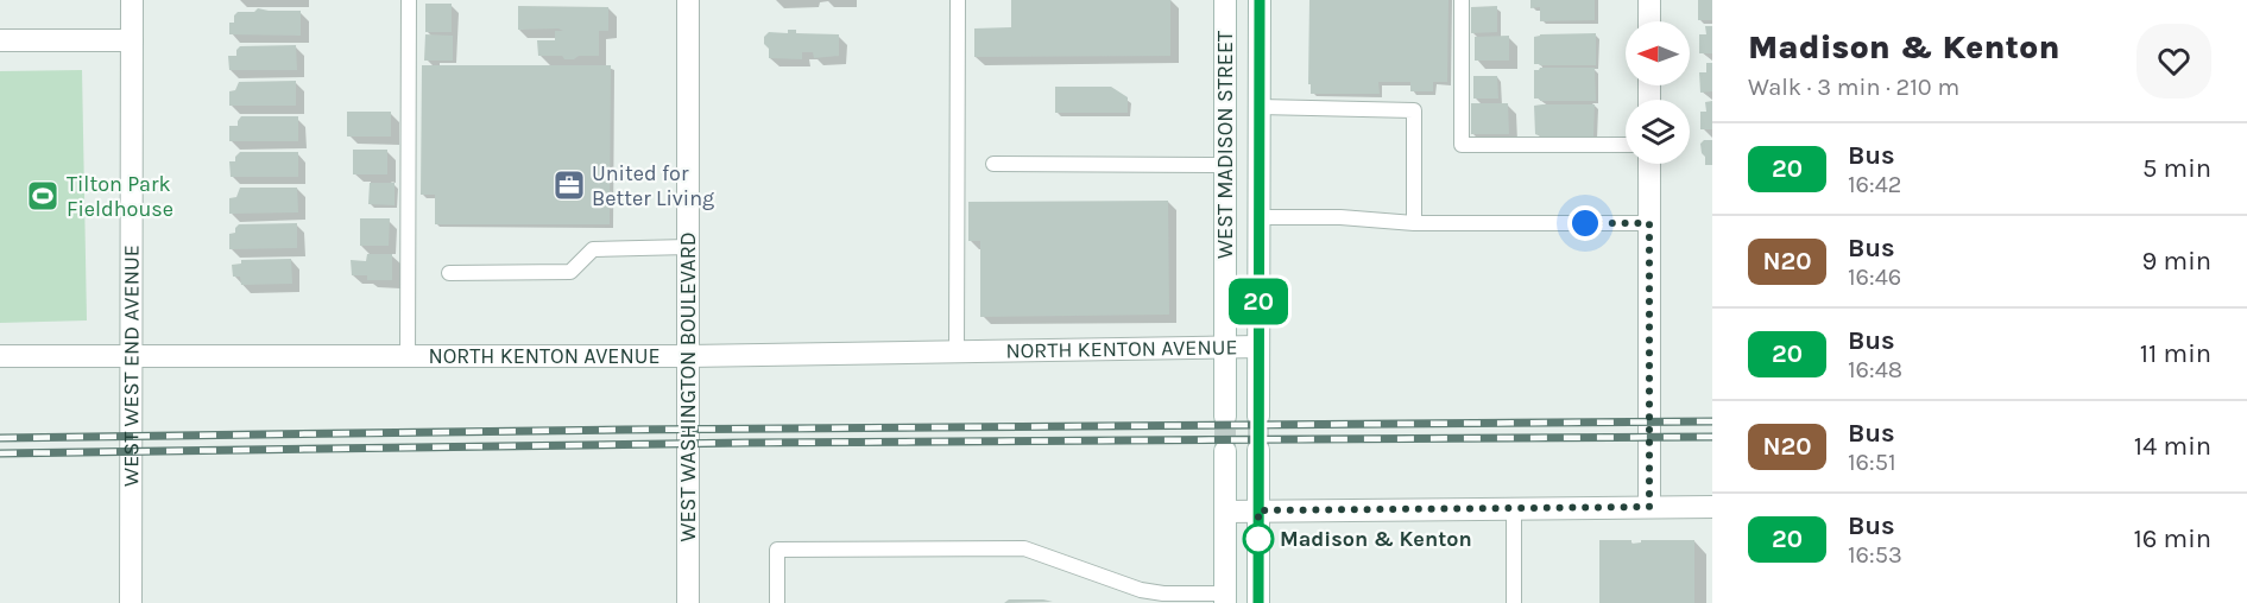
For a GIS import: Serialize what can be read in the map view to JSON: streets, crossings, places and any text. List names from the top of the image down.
{
  "streets": {
    "street": [
      "WEST MADISON STREET",
      "NORTH KENTON AVENUE",
      "WEST WEST END AVENUE",
      "WEST WASHINGTON BOULEVARD"
    ]
  },
  "crossings": [
    ["WEST MADISON STREET", "NORTH KENTON AVENUE"],
    ["NORTH KENTON AVENUE", "WEST WEST END AVENUE"],
    ["NORTH KENTON AVENUE", "WEST WASHINGTON BOULEVARD"]
  ],
  "places": {
    "office": ["United for Better Living"],
    "sports": ["Tilton Park Fieldhouse"],
    "other": ["Madison & Kenton"]
  },
  "lines": ["bus line 20"],
  "north": "left",
  "page": {
    "on_map": "20",
    "heading": ["Madison & Kenton", "Walk · 3 min · 210 m"],
    "list": [
      {
        "mark": "20",
        "name": "Bus",
        "note": "16:42",
        "value": "5 min"
      },
      {
        "mark": "N20",
        "name": "Bus",
        "note": "16:46",
        "value": "9 min"
      },
      {
        "mark": "20",
        "name": "Bus",
        "note": "16:48",
        "value": "11 min"
      },
      {
        "mark": "N20",
        "name": "Bus",
        "note": "16:51",
        "value": "14 min"
      },
      {
        "mark": "20",
        "name": "Bus",
        "note": "16:53",
        "value": "16 min"
      }
    ]
  }
}
